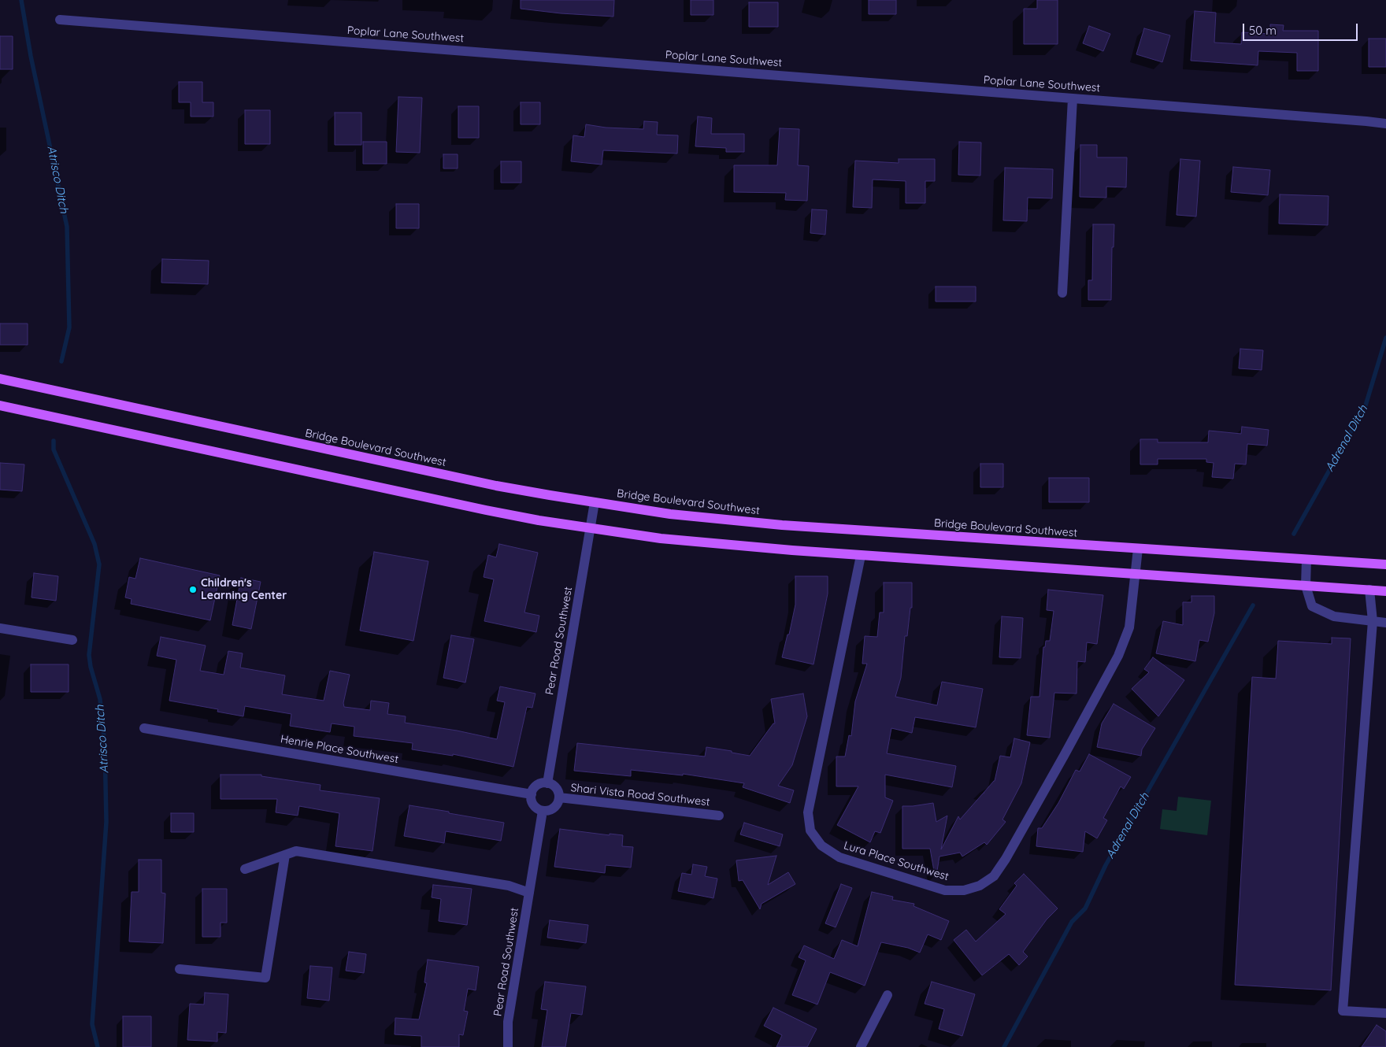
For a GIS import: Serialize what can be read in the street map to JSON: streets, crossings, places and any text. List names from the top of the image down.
{
  "streets": {
    "main road": ["Bridge Boulevard Southwest"],
    "street": [
      "Poplar Lane Southwest",
      "Pear Road Southwest",
      "Henrie Place Southwest",
      "Shari Vista Road Southwest",
      "Lura Place Southwest"
    ]
  },
  "crossings": [
    ["Bridge Boulevard Southwest", "Pear Road Southwest"],
    ["Bridge Boulevard Southwest", "Lura Place Southwest"],
    ["Pear Road Southwest", "Henrie Place Southwest"],
    ["Pear Road Southwest", "Shari Vista Road Southwest"],
    ["Henrie Place Southwest", "Shari Vista Road Southwest"]
  ],
  "water": ["Atrisco Ditch", "Adrenal Ditch"],
  "places": ["Children's Learning Center"],
  "scale_bar": "50 m"
}
